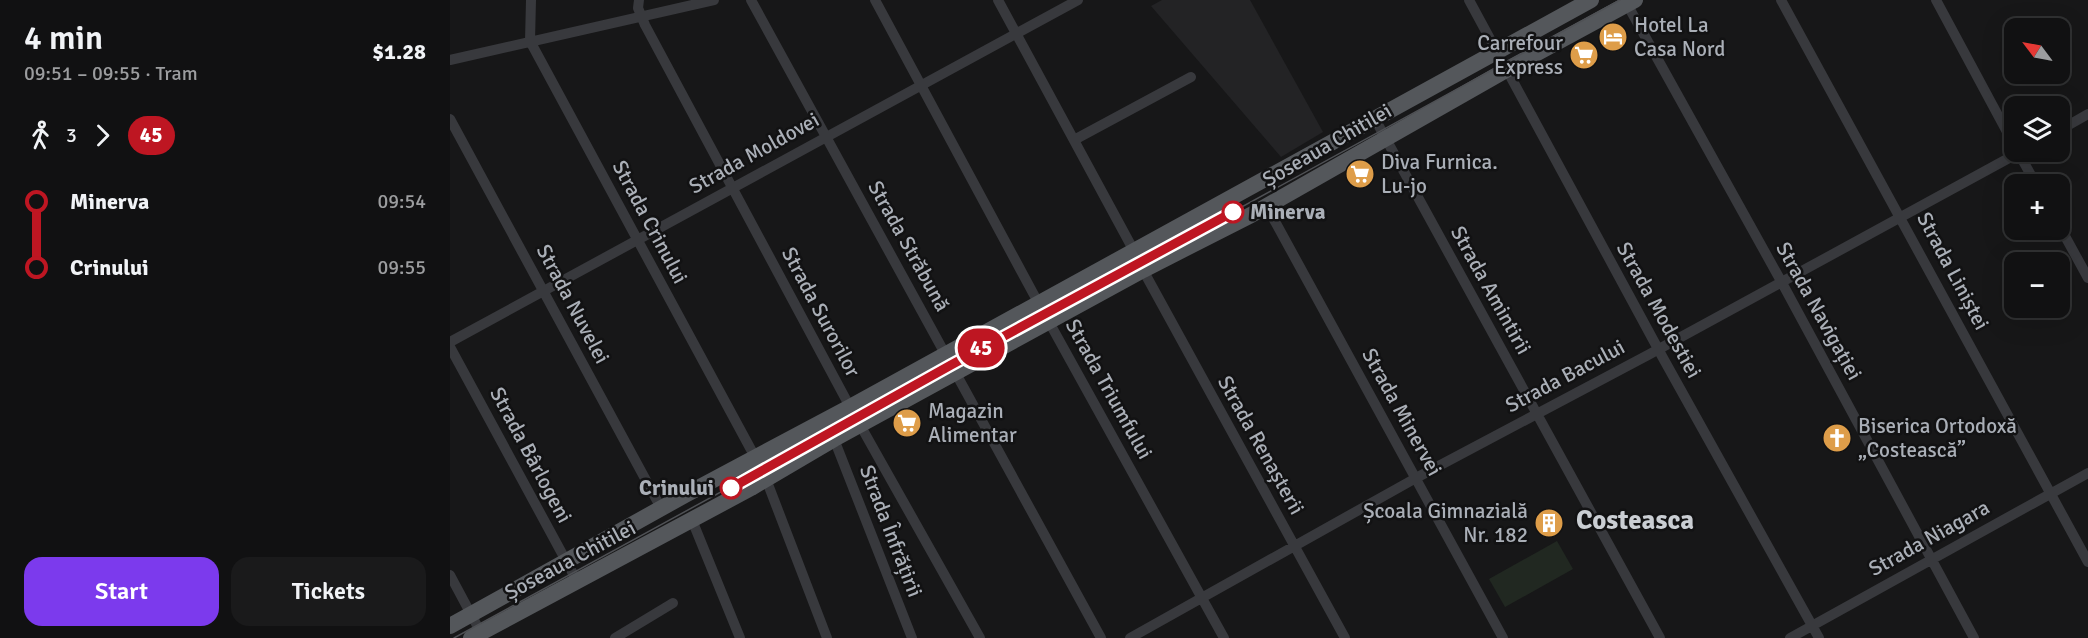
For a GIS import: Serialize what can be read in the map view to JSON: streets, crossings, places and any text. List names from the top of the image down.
{
  "streets": {
    "main road": ["Șoseaua Chitilei"],
    "street": [
      "Strada Moldovei",
      "Strada Crinului",
      "Strada Străbună",
      "Strada Liniștei",
      "Strada Amintirii",
      "Strada Nuvelei",
      "Strada Modestiei",
      "Strada Navigației",
      "Strada Surorilor",
      "Strada Bacului",
      "Strada Triumfului",
      "Strada Minervei",
      "Strada Renașterii",
      "Strada Bârlogeni",
      "Strada Înfrățirii",
      "Strada Niagara"
    ]
  },
  "crossings": [
    ["Șoseaua Chitilei", "Strada Crinului"],
    ["Șoseaua Chitilei", "Strada Străbună"],
    ["Șoseaua Chitilei", "Strada Amintirii"],
    ["Șoseaua Chitilei", "Strada Nuvelei"],
    ["Șoseaua Chitilei", "Strada Modestiei"],
    ["Șoseaua Chitilei", "Strada Navigației"],
    ["Șoseaua Chitilei", "Strada Surorilor"],
    ["Șoseaua Chitilei", "Strada Triumfului"],
    ["Șoseaua Chitilei", "Strada Minervei"],
    ["Șoseaua Chitilei", "Strada Renașterii"],
    ["Șoseaua Chitilei", "Strada Bârlogeni"],
    ["Șoseaua Chitilei", "Strada Înfrățirii"],
    ["Strada Moldovei", "Strada Crinului"],
    ["Strada Moldovei", "Strada Străbună"],
    ["Strada Moldovei", "Strada Nuvelei"],
    ["Strada Moldovei", "Strada Surorilor"],
    ["Strada Moldovei", "Strada Triumfului"],
    ["Strada Liniștei", "Strada Bacului"],
    ["Strada Liniștei", "Strada Niagara"],
    ["Strada Amintirii", "Strada Bacului"],
    ["Strada Modestiei", "Strada Bacului"],
    ["Strada Modestiei", "Strada Niagara"],
    ["Strada Navigației", "Strada Bacului"],
    ["Strada Navigației", "Strada Niagara"],
    ["Strada Bacului", "Strada Triumfului"],
    ["Strada Bacului", "Strada Minervei"],
    ["Strada Bacului", "Strada Renașterii"]
  ],
  "districts": ["Costeasca"],
  "places": {
    "hotel": ["Hotel La Casa Nord"],
    "supermarket": ["Carrefour Express", "Diva Furnica. Lu-jo", "Magazin Alimentar"],
    "other": ["Minerva", "Crinului"],
    "church": ["Biserica Ortodoxă „Costească”"],
    "building": ["Școala Gimnazială Nr. 182"]
  },
  "lines": ["tram line 45"],
  "north": "top left",
  "page": {
    "heading": ["4 min", "09:51 – 09:55 · Tram", "$1.28"],
    "on_map": "45",
    "map_buttons": ["+", "−"],
    "legs": ["3", "45"],
    "list": [
      {
        "name": "Minerva",
        "value": "09:54"
      },
      {
        "name": "Crinului",
        "value": "09:55"
      }
    ],
    "buttons": ["Start", "Tickets"]
  }
}
